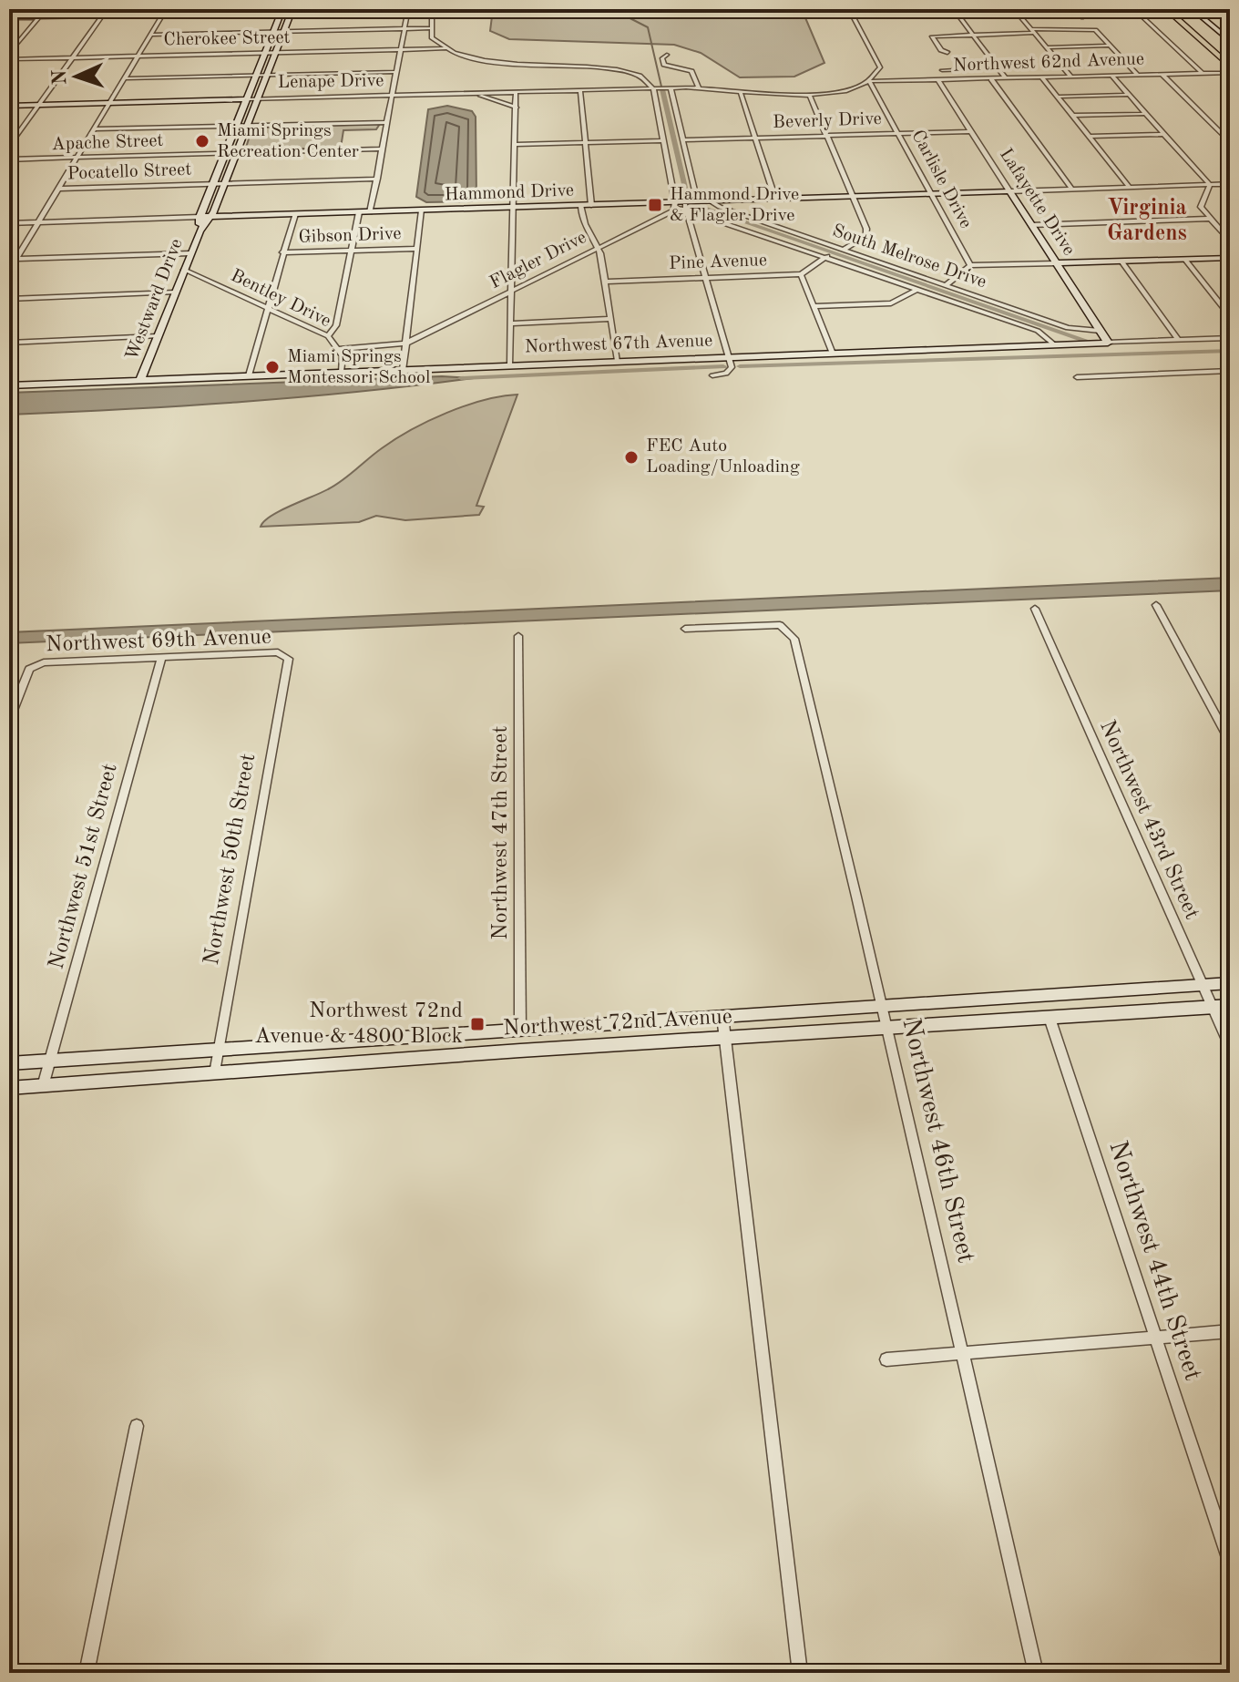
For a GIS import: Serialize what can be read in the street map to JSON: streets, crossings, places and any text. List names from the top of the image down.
{
  "streets": {
    "street": [
      "Cherokee Street",
      "Northwest 62nd Avenue",
      "Lenape Drive",
      "Beverly Drive",
      "Apache Street",
      "Pocatello Street",
      "Carlisle Drive",
      "Hammond Drive",
      "Lafayette Drive",
      "Gibson Drive",
      "South Melrose Drive",
      "Flagler Drive",
      "Pine Avenue",
      "Bentley Drive",
      "Westward Drive",
      "Northwest 67th Avenue",
      "Northwest 69th Avenue",
      "Northwest 43rd Street",
      "Northwest 47th Street",
      "Northwest 50th Street",
      "Northwest 51st Street",
      "Northwest 72nd Avenue",
      "Northwest 46th Street",
      "Northwest 44th Street"
    ]
  },
  "crossings": [
    ["Cherokee Street", "Westward Drive"],
    ["Northwest 62nd Avenue", "Lenape Drive"],
    ["Northwest 62nd Avenue", "Carlisle Drive"],
    ["Northwest 62nd Avenue", "Lafayette Drive"],
    ["Lenape Drive", "Westward Drive"],
    ["Beverly Drive", "Carlisle Drive"],
    ["Beverly Drive", "Lafayette Drive"],
    ["Apache Street", "Westward Drive"],
    ["Pocatello Street", "Westward Drive"],
    ["Carlisle Drive", "Hammond Drive"],
    ["Hammond Drive", "Lafayette Drive"],
    ["Hammond Drive", "South Melrose Drive"],
    ["Hammond Drive", "Flagler Drive"],
    ["Hammond Drive", "Westward Drive"],
    ["Lafayette Drive", "South Melrose Drive"],
    ["Lafayette Drive", "Northwest 67th Avenue"],
    ["Bentley Drive", "Westward Drive"],
    ["Bentley Drive", "Northwest 67th Avenue"],
    ["Westward Drive", "Northwest 67th Avenue"],
    ["Northwest 69th Avenue", "Northwest 50th Street"],
    ["Northwest 69th Avenue", "Northwest 51st Street"],
    ["Northwest 43rd Street", "Northwest 72nd Avenue"],
    ["Northwest 47th Street", "Northwest 72nd Avenue"],
    ["Northwest 50th Street", "Northwest 72nd Avenue"],
    ["Northwest 51st Street", "Northwest 72nd Avenue"],
    ["Northwest 72nd Avenue", "Northwest 46th Street"],
    ["Northwest 72nd Avenue", "Northwest 44th Street"]
  ],
  "districts": ["Virginia Gardens"],
  "places": {
    "other": ["Miami Springs Recreation Center", "Miami Springs Montessori School", "FEC Auto Loading/Unloading"],
    "transit": ["Hammond Drive & Flagler Drive", "Northwest 72nd Avenue & 4800 Block"]
  },
  "north": "left"
}
